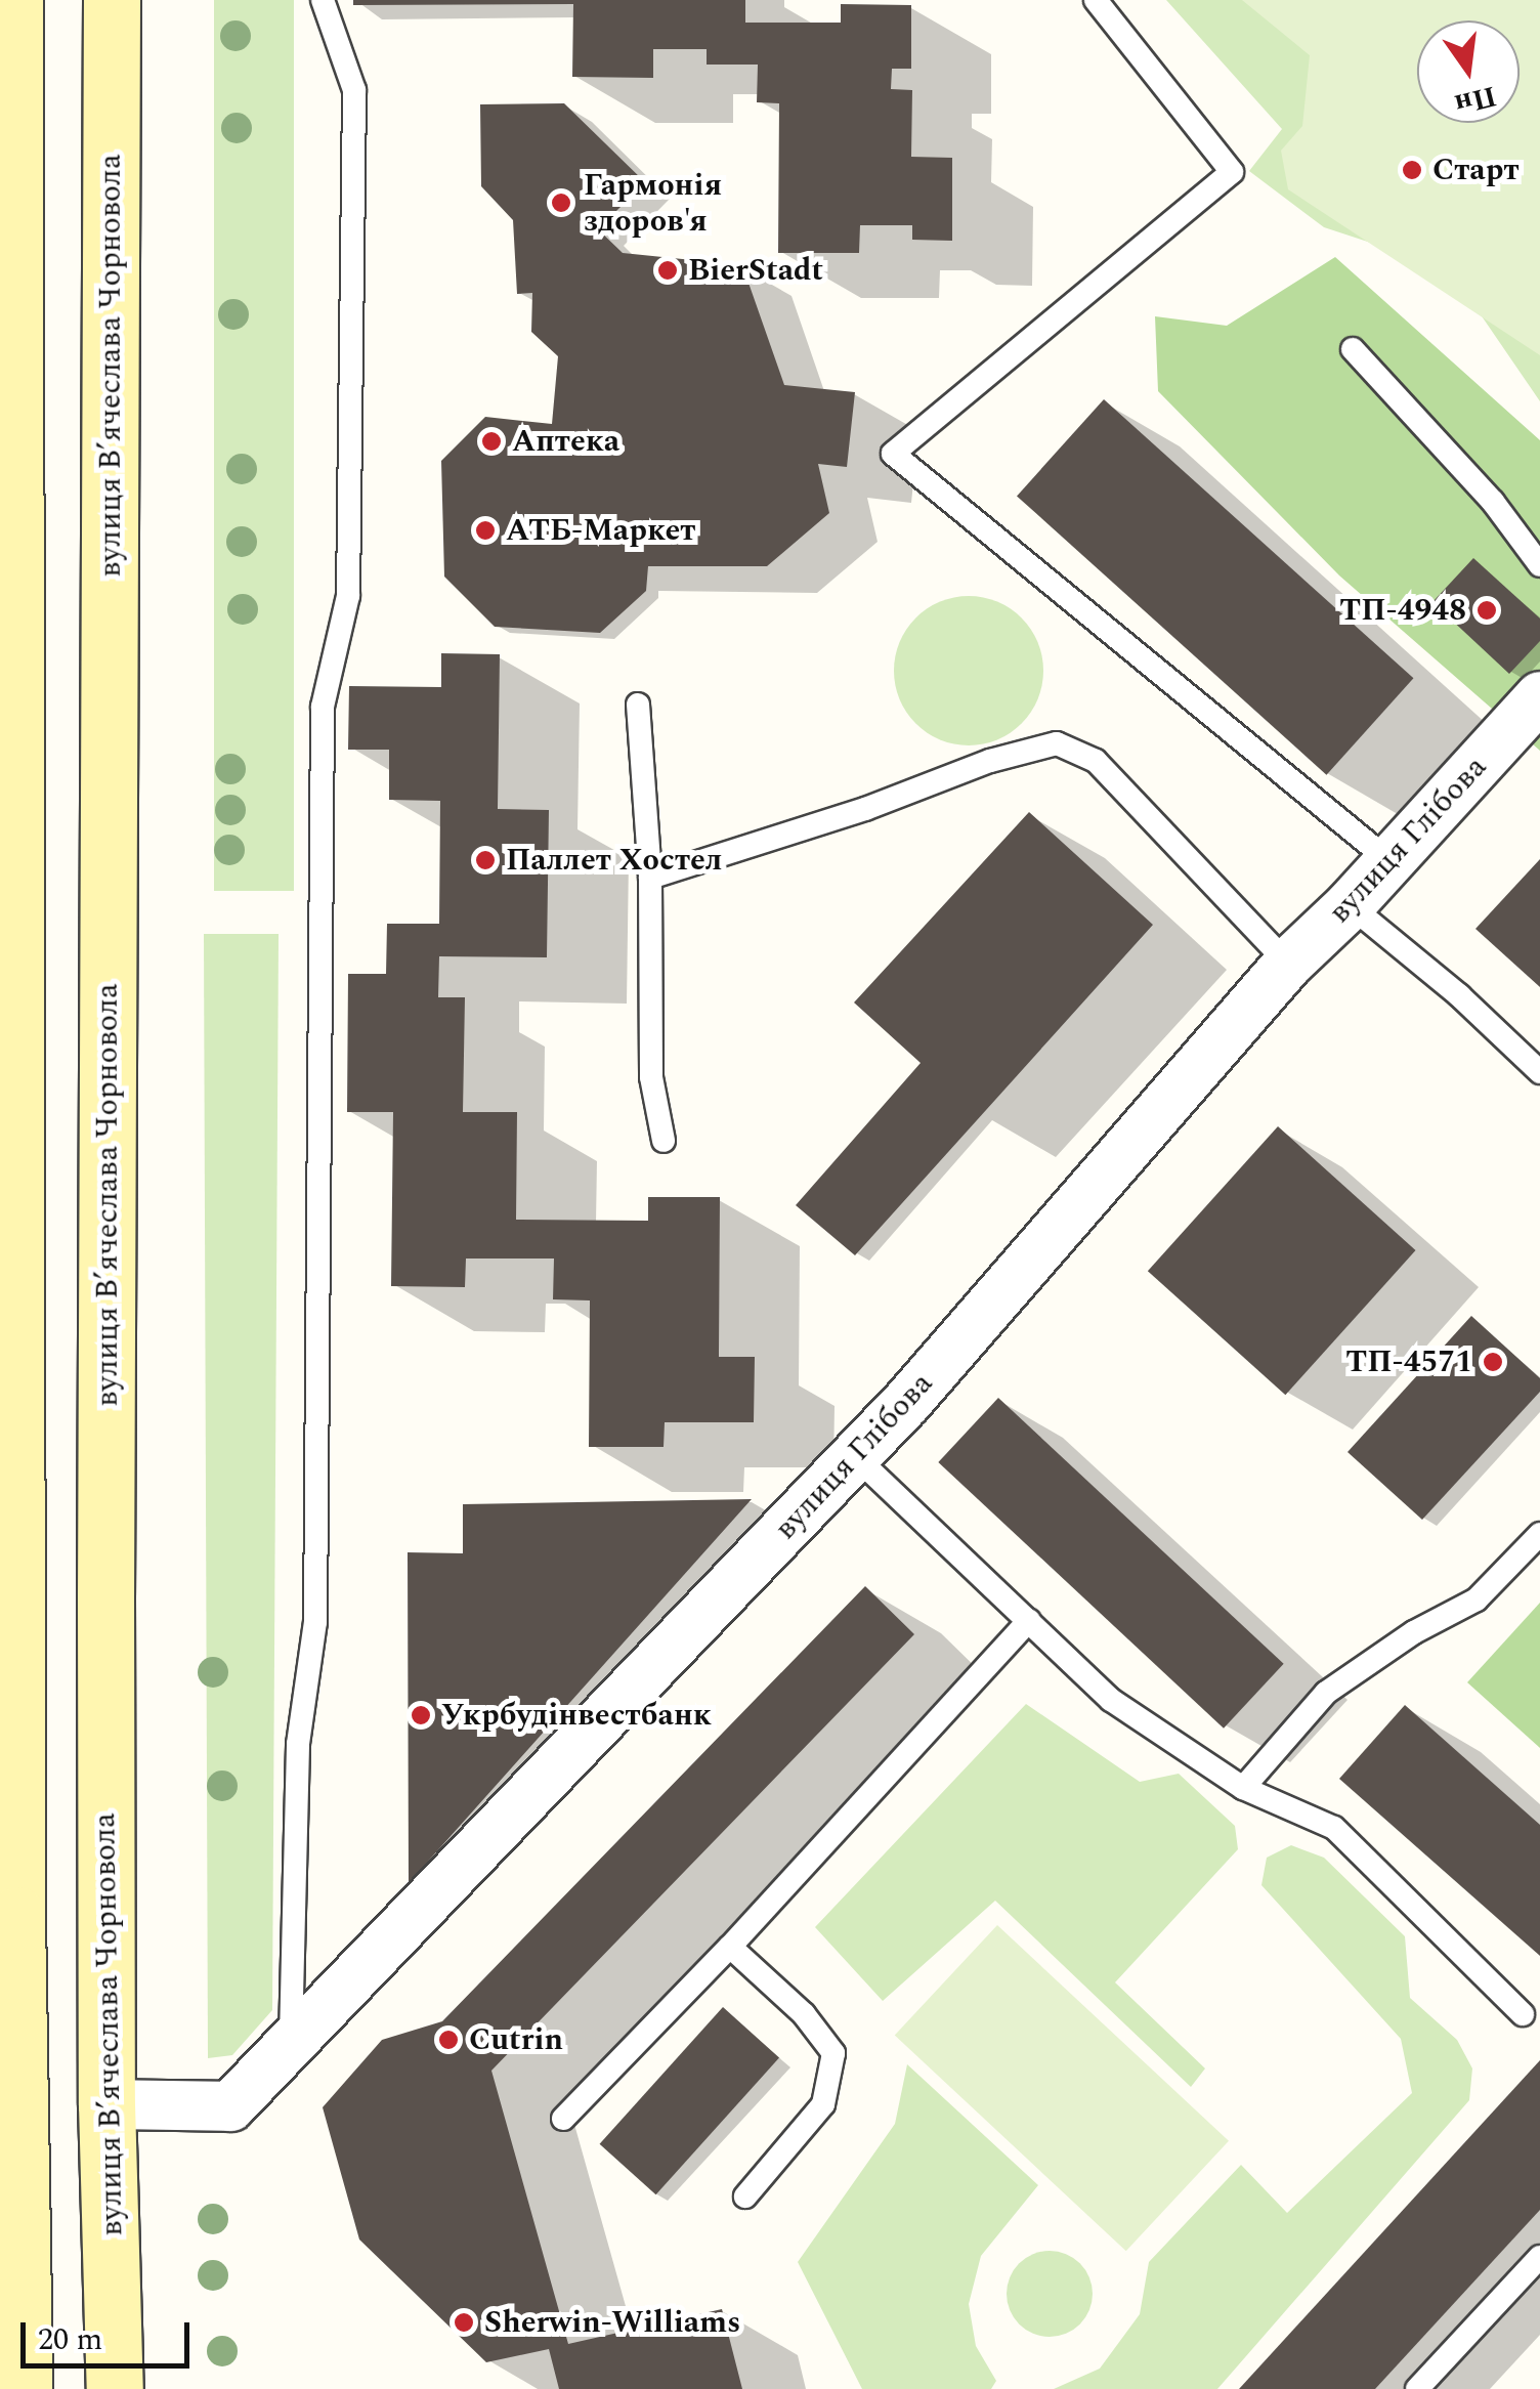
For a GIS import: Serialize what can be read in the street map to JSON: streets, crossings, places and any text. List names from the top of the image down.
{
  "streets": {
    "main road": ["вулиця Вʼячеслава Чорновола"],
    "street": ["вулиця Глібова"]
  },
  "crossings": [
    ["вулиця Вʼячеслава Чорновола", "вулиця Глібова"]
  ],
  "places": [
    "Старт",
    "Гармонія здоров'я",
    "BierStadt",
    "Аптека",
    "АТБ-Маркет",
    "ТП-4948",
    "Паллет Хостел",
    "ТП-4571",
    "Укрбудінвестбанк",
    "Cutrin",
    "Sherwin-Williams"
  ],
  "scale_bar": "20 m",
  "north": "bottom"
}
